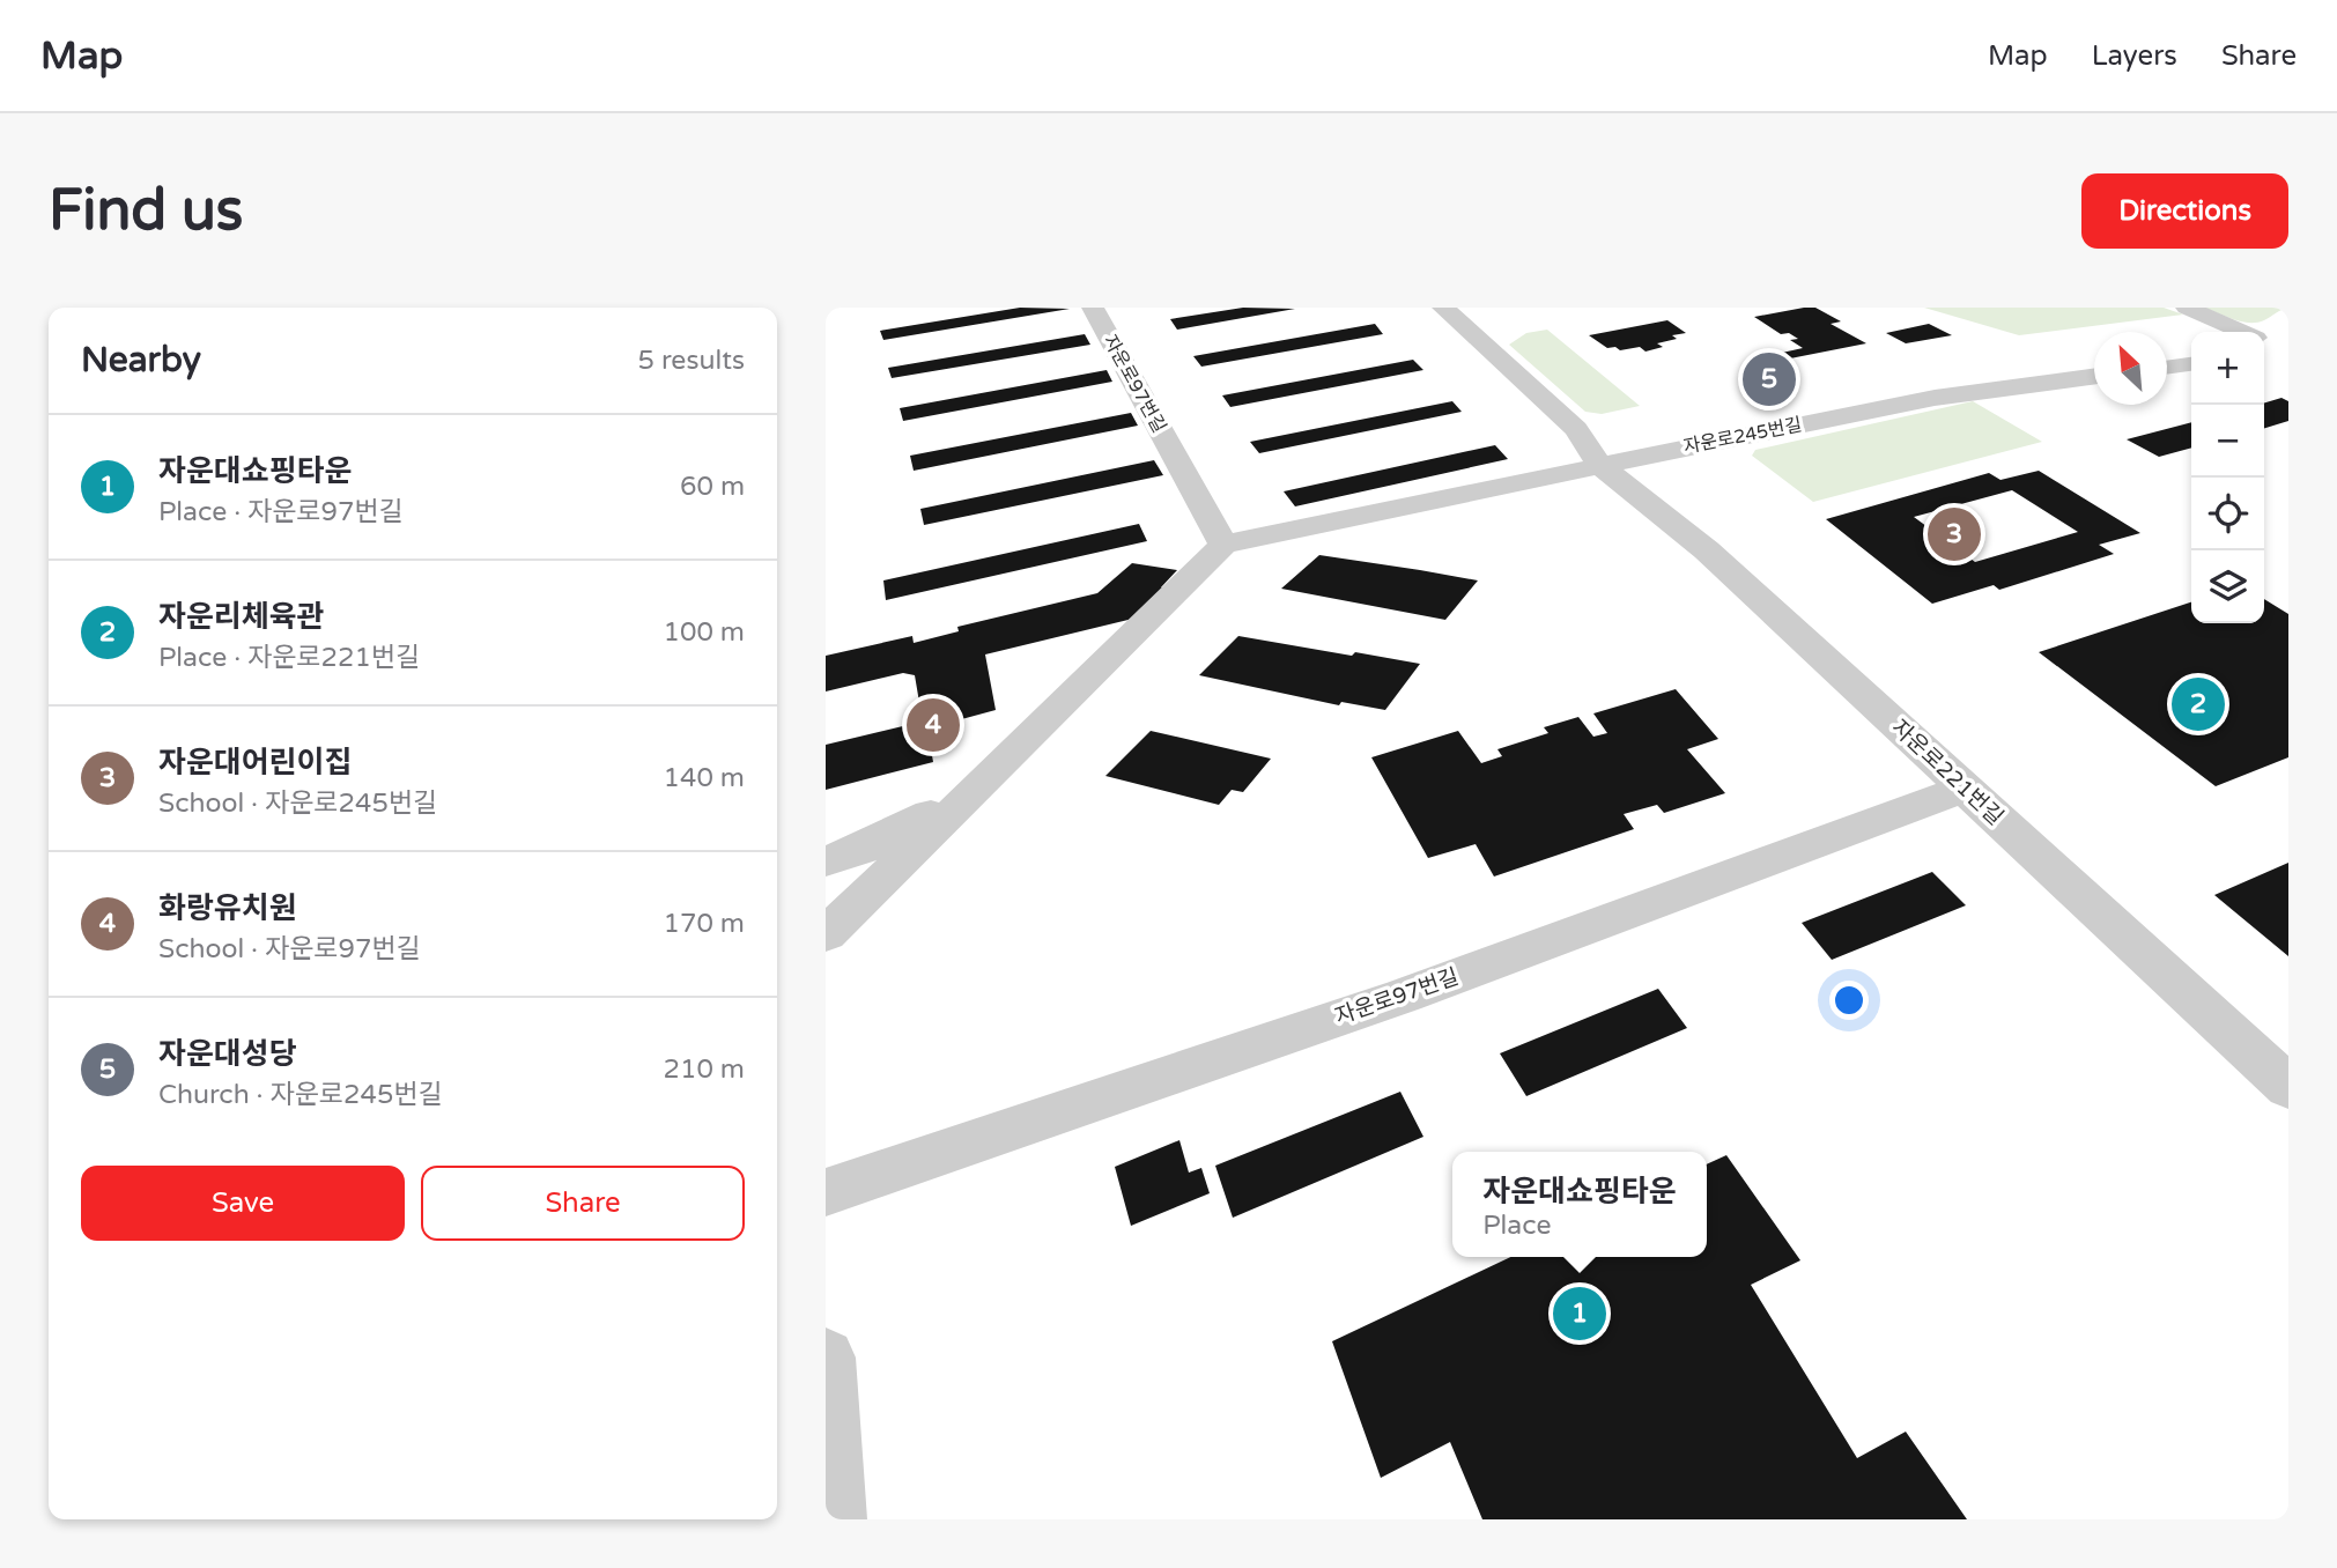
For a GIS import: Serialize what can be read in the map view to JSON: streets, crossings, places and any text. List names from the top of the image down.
{
  "streets": {
    "street": ["자운로97번길", "자운로245번길", "자운로221번길"]
  },
  "crossings": [
    ["자운로97번길", "자운로221번길"],
    ["자운로245번길", "자운로221번길"]
  ],
  "north": "top left",
  "page": {
    "header": "Map",
    "nav": ["Map", "Layers", "Share"],
    "buttons": [
      "Directions",
      ["Save", "Share"]
    ],
    "title": "Find us",
    "heading": ["Nearby", "5 results"],
    "map_buttons": ["+", "−"],
    "pins": [
      "5",
      "3",
      "2",
      "4",
      "1"
    ],
    "list": [
      {
        "mark": "1",
        "name": "자운대쇼핑타운",
        "note": "Place · 자운로97번길",
        "value": "60 m"
      },
      {
        "mark": "2",
        "name": "자운리체육관",
        "note": "Place · 자운로221번길",
        "value": "100 m"
      },
      {
        "mark": "3",
        "name": "자운대어린이집",
        "note": "School · 자운로245번길",
        "value": "140 m"
      },
      {
        "mark": "4",
        "name": "화랑유치원",
        "note": "School · 자운로97번길",
        "value": "170 m"
      },
      {
        "mark": "5",
        "name": "자운대성당",
        "note": "Church · 자운로245번길",
        "value": "210 m"
      }
    ],
    "popup": ["자운대쇼핑타운", "Place"]
  }
}
